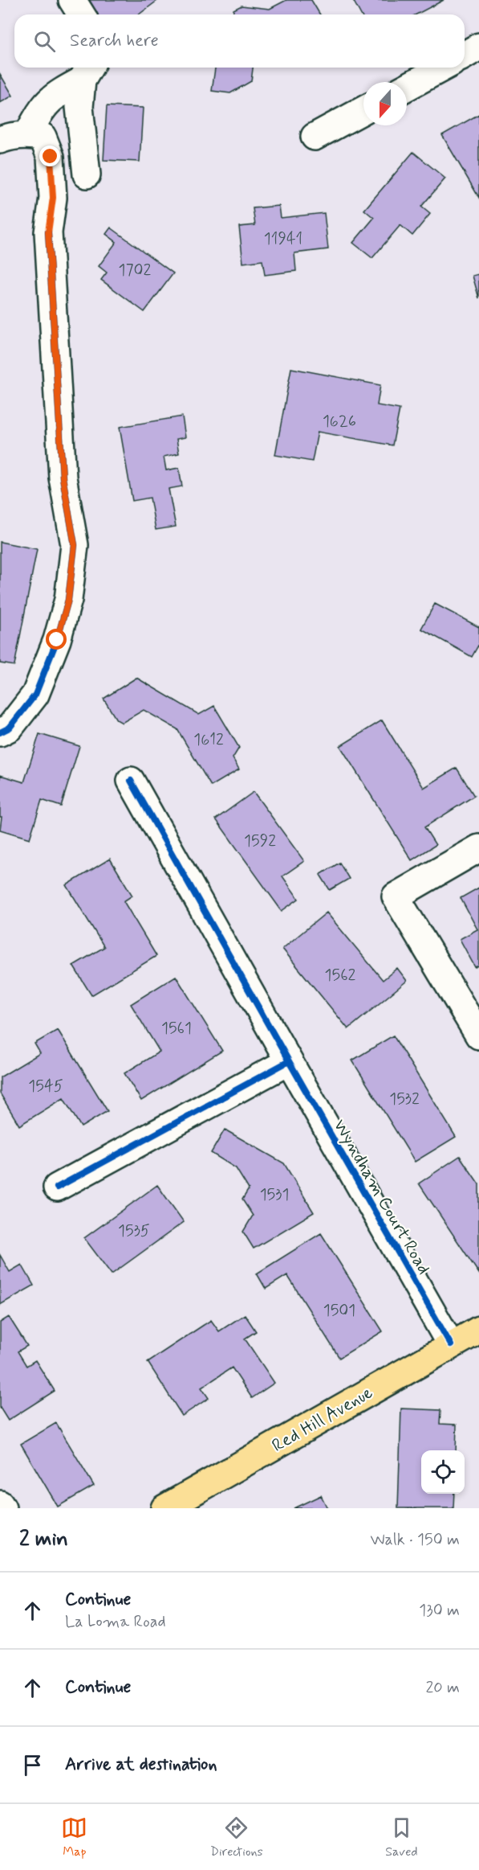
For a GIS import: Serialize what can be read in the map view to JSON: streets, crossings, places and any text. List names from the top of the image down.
{
  "streets": {
    "main road": ["Red Hill Avenue"],
    "street": ["Wyndham Court Road"]
  },
  "crossings": [
    ["Wyndham Court Road", "Red Hill Avenue"]
  ],
  "house_numbers": [
    "11941",
    "1702",
    "1626",
    "1612",
    "1592",
    "1562",
    "1561",
    "1545",
    "1532",
    "1531",
    "1535",
    "1501"
  ],
  "north": "bottom",
  "page": {
    "search": "Search here",
    "heading": ["2 min", "Walk · 150 m"],
    "list": [
      ["Continue", "La Loma Road", "130 m"],
      ["Continue", "20 m"],
      "Arrive at destination"
    ],
    "nav": ["Map", "Directions", "Saved"]
  }
}
